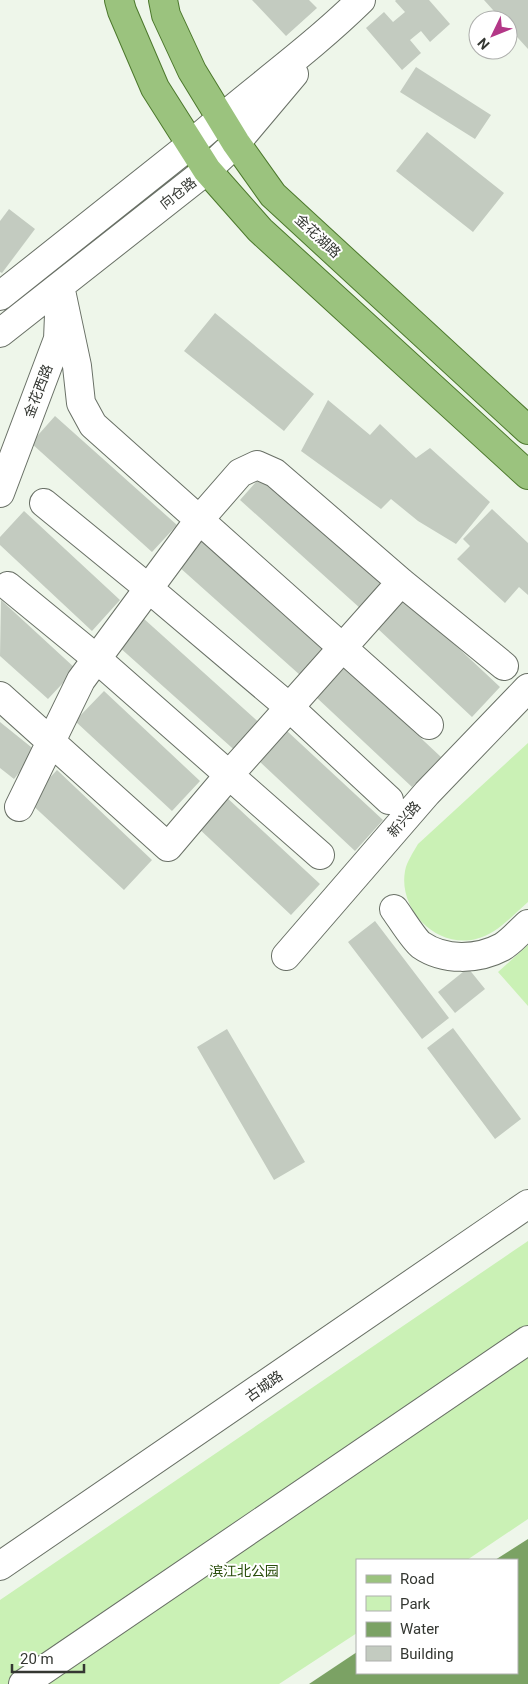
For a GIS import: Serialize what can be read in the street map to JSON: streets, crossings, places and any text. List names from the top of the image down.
{
  "streets": {
    "main road": ["金花湖路"],
    "street": [
      "向仓路",
      "金花西路",
      "新兴路",
      "古城路"
    ]
  },
  "crossings": [
    ["向仓路", "金花湖路"],
    ["向仓路", "金花西路"]
  ],
  "parks": ["滨江北公园"],
  "legend": [
    "Road",
    "Park",
    "Water",
    "Building"
  ],
  "scale_bar": "20 m",
  "north": "bottom left"
}
